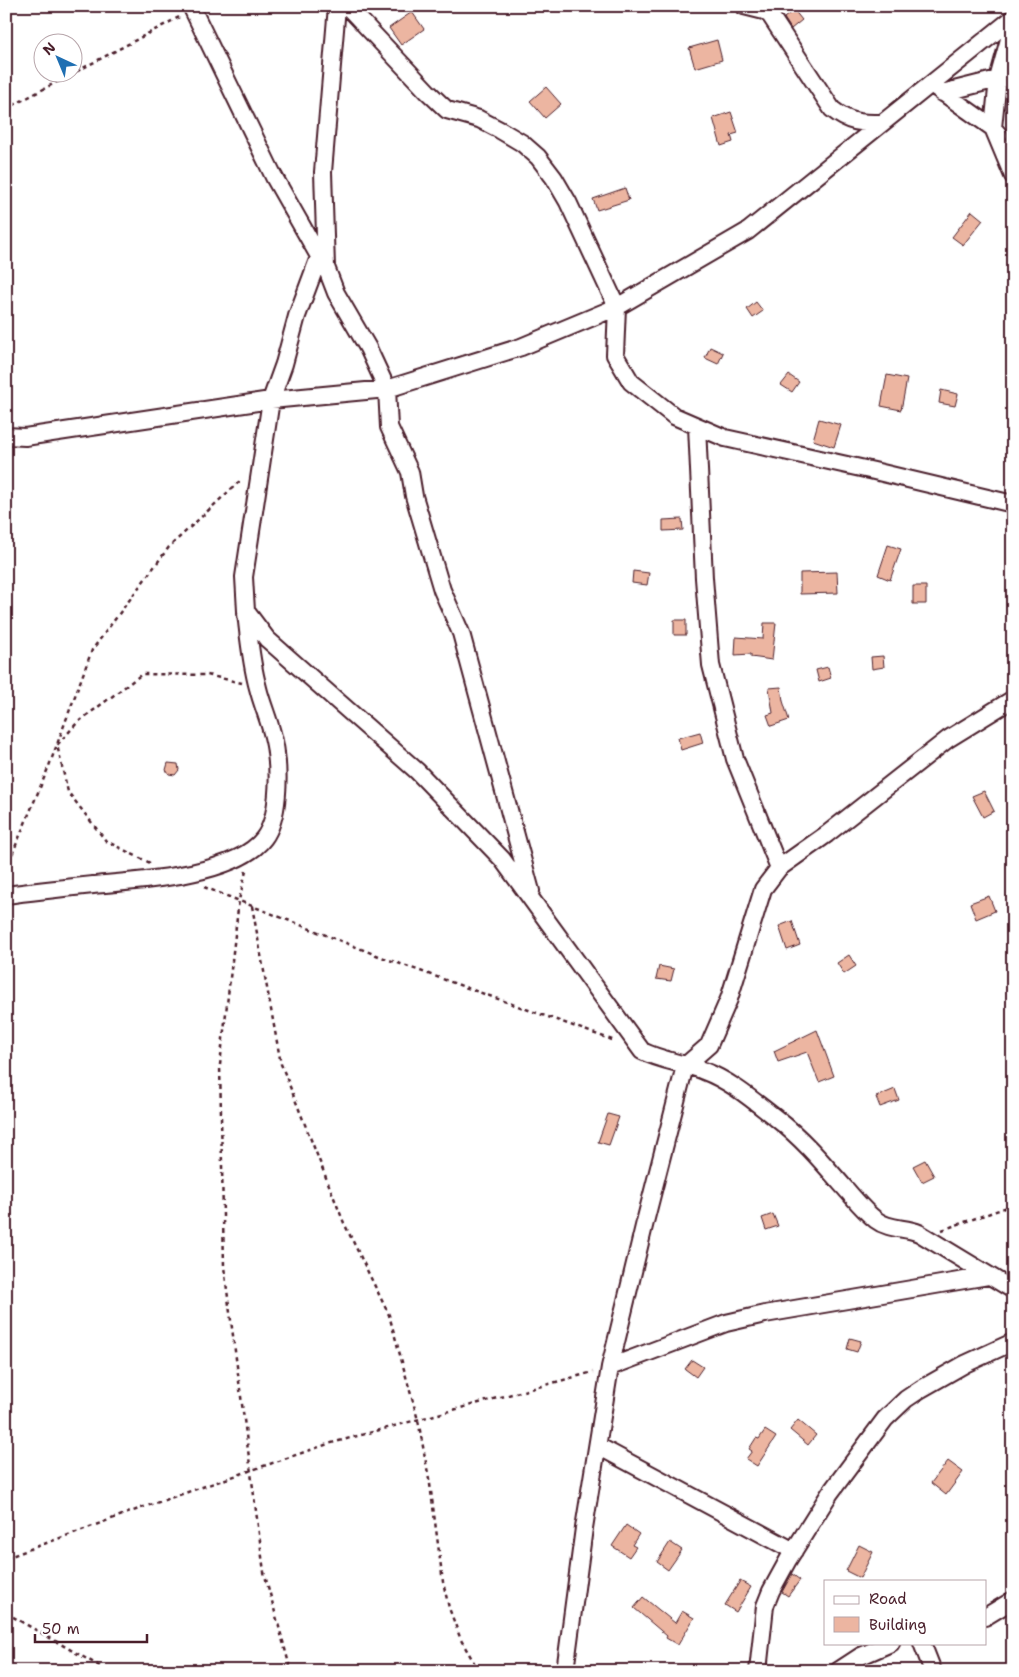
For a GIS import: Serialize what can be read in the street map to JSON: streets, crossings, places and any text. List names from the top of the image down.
{
  "legend": ["Road", "Building"],
  "scale_bar": "50 m",
  "north": "top left"
}
